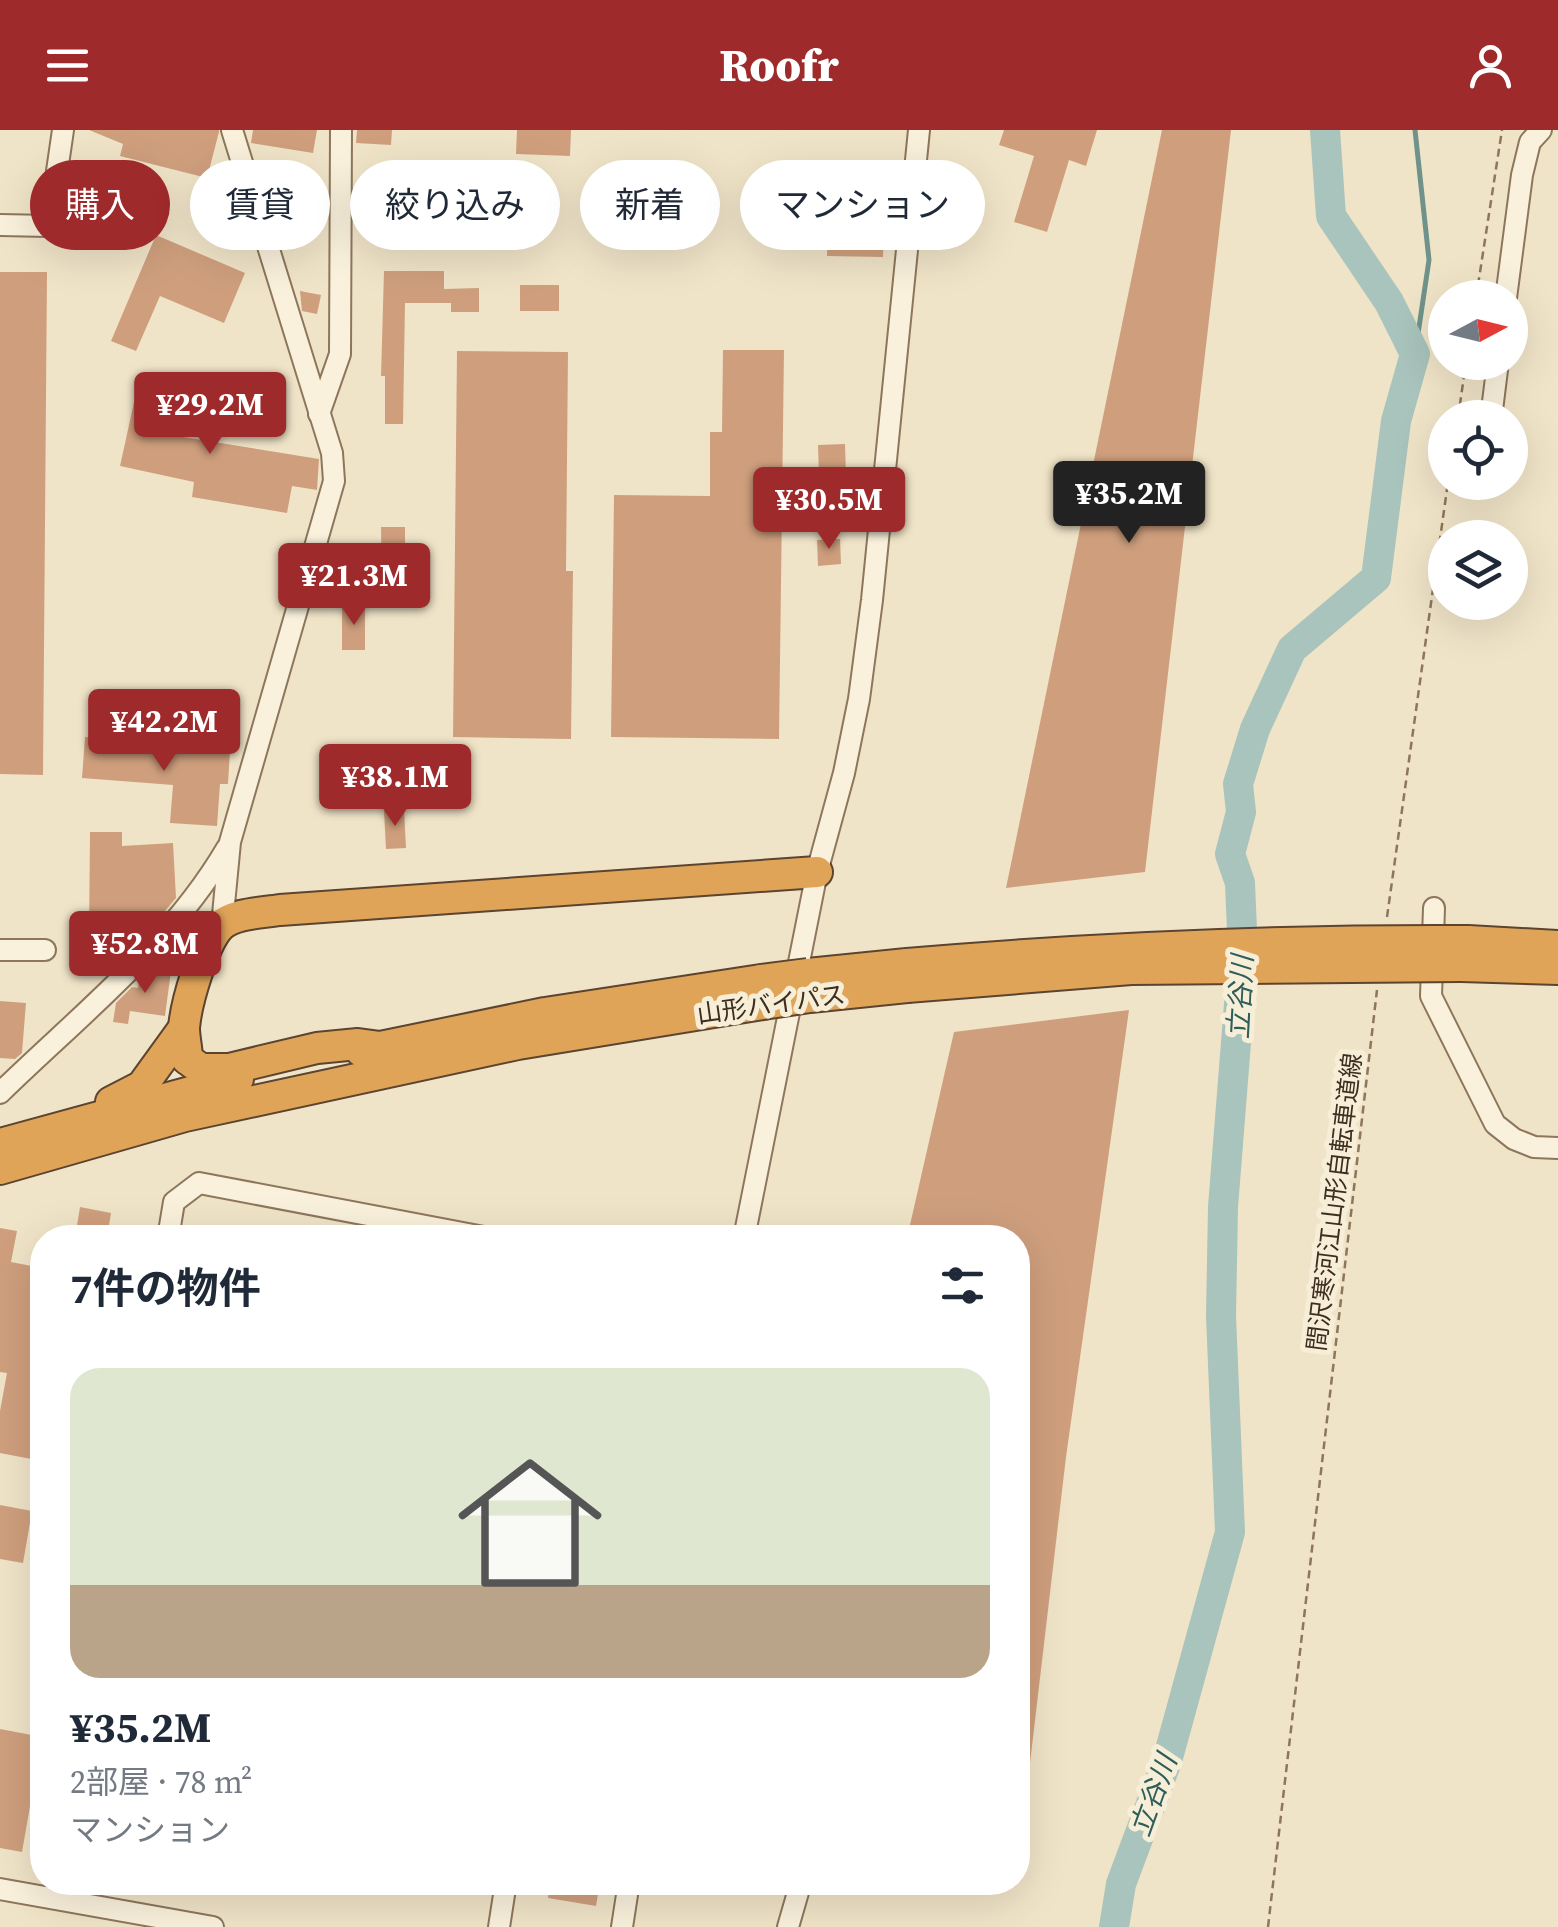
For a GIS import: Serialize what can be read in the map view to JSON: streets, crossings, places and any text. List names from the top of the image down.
{
  "streets": {
    "highway": ["山形バイパス"],
    "path": ["間沢寒河江山形自転車道線"]
  },
  "water": ["立谷川"],
  "north": "right",
  "page": {
    "header": "Roofr",
    "chip": [
      "購入",
      "賃貸",
      "絞り込み",
      "新着",
      "マンション"
    ],
    "price": [
      "¥29.2M",
      "¥35.2M",
      "¥30.5M",
      "¥21.3M",
      "¥42.2M",
      "¥38.1M",
      "¥52.8M"
    ],
    "heading": "7件の物件",
    "list": [
      {
        "name": "¥35.2M",
        "note": "2部屋 · 78 m² · マンション"
      }
    ]
  }
}
